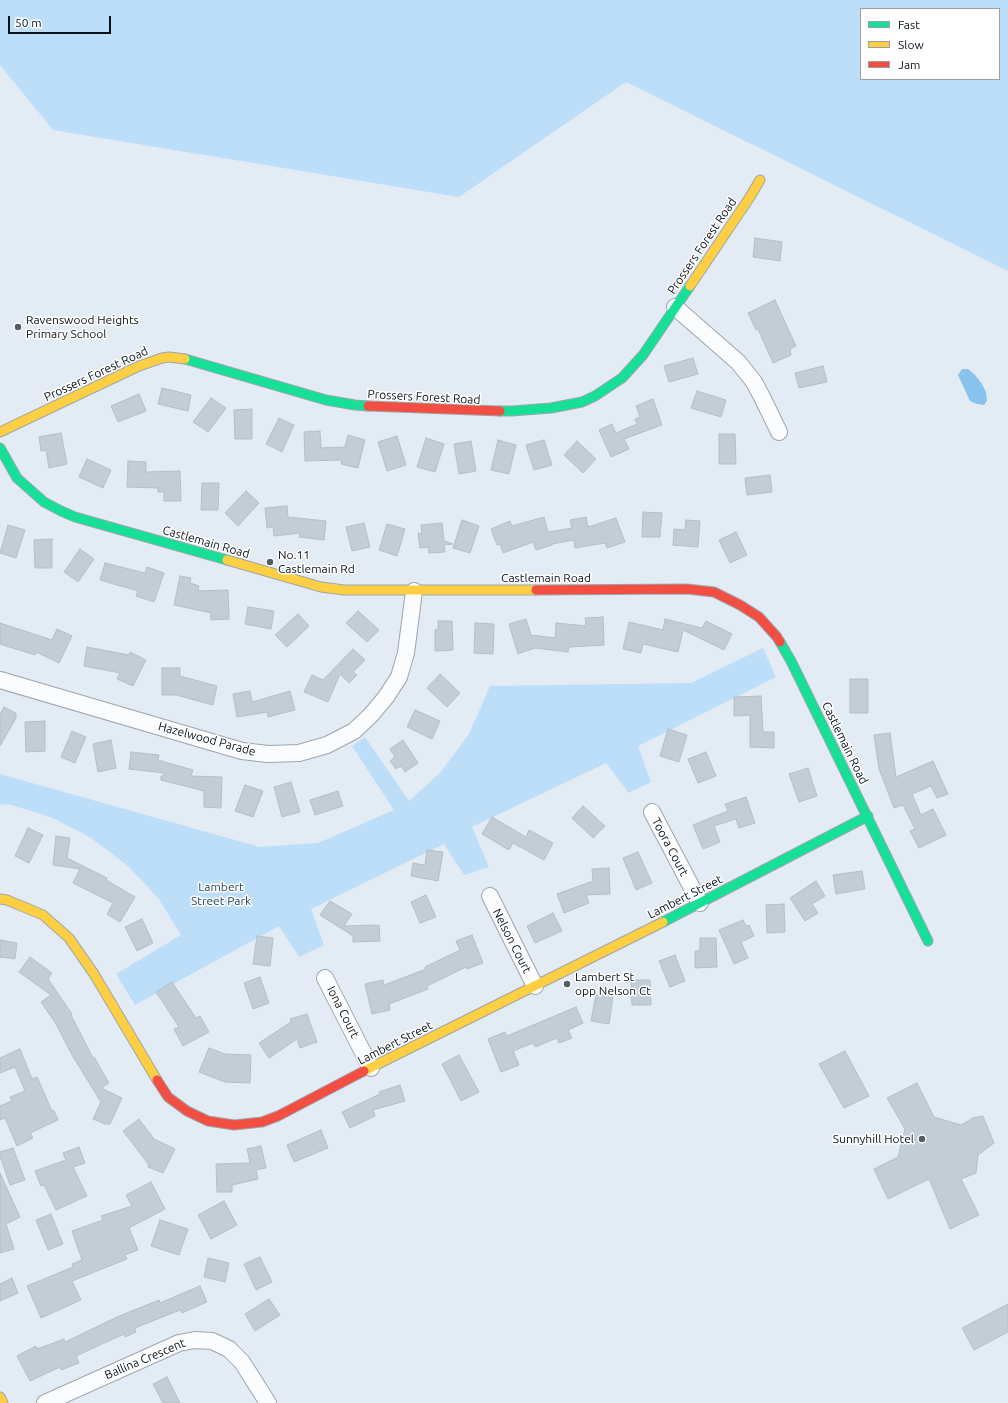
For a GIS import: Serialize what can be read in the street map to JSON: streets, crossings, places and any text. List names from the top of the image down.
{
  "streets": {
    "street": [
      "Prossers Forest Road",
      "Castlemain Road",
      "Hazelwood Parade",
      "Toora Court",
      "Lambert Street",
      "Nelson Court",
      "Iona Court",
      "Ballina Crescent"
    ]
  },
  "crossings": [
    ["Castlemain Road", "Hazelwood Parade"],
    ["Castlemain Road", "Lambert Street"],
    ["Toora Court", "Lambert Street"],
    ["Lambert Street", "Nelson Court"],
    ["Lambert Street", "Iona Court"]
  ],
  "parks": ["Lambert Street Park"],
  "places": [
    "Ravenswood Heights Primary School",
    "No.11 Castlemain Rd",
    "Lambert St opp Nelson Ct",
    "Sunnyhill Hotel"
  ],
  "legend": ["Fast", "Slow", "Jam"],
  "scale_bar": "50 m"
}
